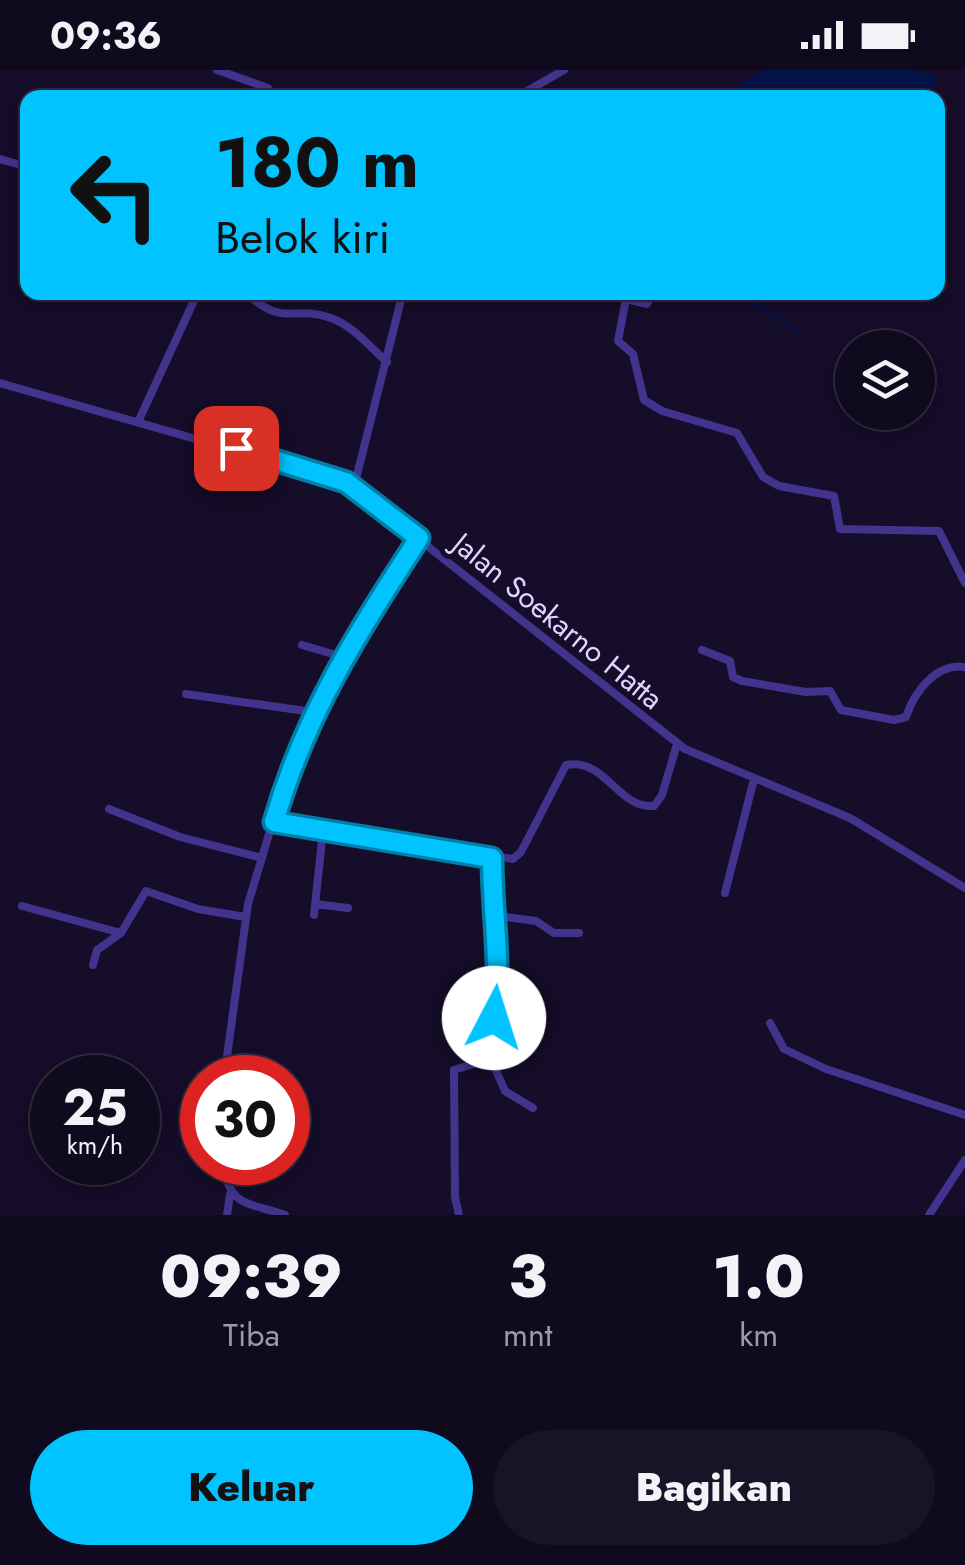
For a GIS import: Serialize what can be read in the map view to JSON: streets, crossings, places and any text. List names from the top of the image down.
{
  "streets": {
    "street": ["Jalan Soekarno Hatta"]
  },
  "page": {
    "status": "09:36",
    "turn": ["180 m", "Belok kiri"],
    "speed": "25 km/h",
    "limit": "30",
    "eta": [
      "09:39",
      "Tiba",
      "3",
      "mnt",
      "1.0",
      "km"
    ],
    "buttons": ["Keluar", "Bagikan"]
  }
}
